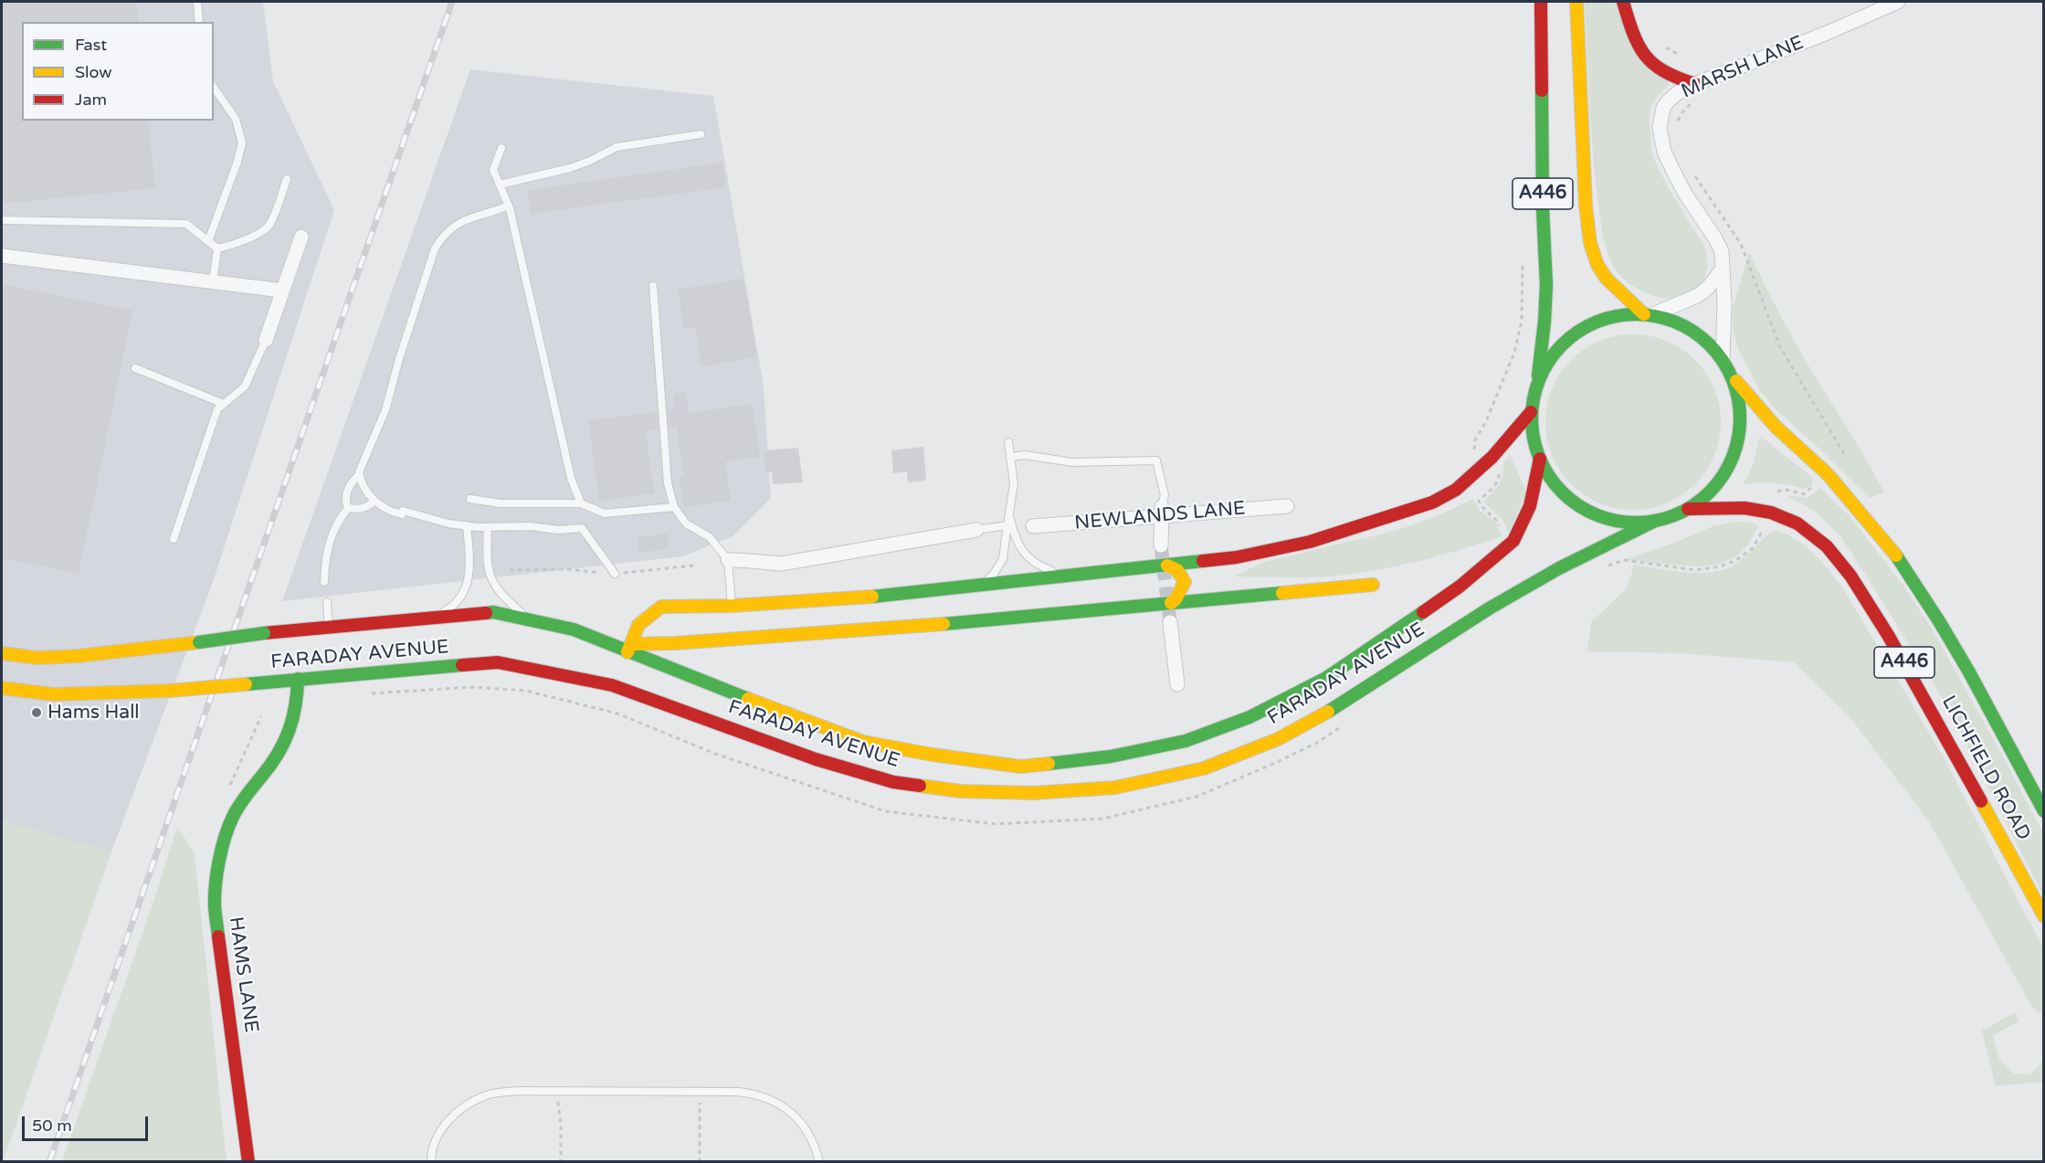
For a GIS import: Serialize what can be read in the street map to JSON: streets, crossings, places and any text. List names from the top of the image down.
{
  "streets": {
    "main road": [
      "A446",
      "FARADAY AVENUE",
      "LICHFIELD ROAD",
      "HAMS LANE"
    ],
    "street": ["MARSH LANE", "NEWLANDS LANE"]
  },
  "crossings": [
    ["FARADAY AVENUE", "HAMS LANE"]
  ],
  "places": ["Hams Hall"],
  "legend": ["Fast", "Slow", "Jam"],
  "scale_bar": "50 m"
}
